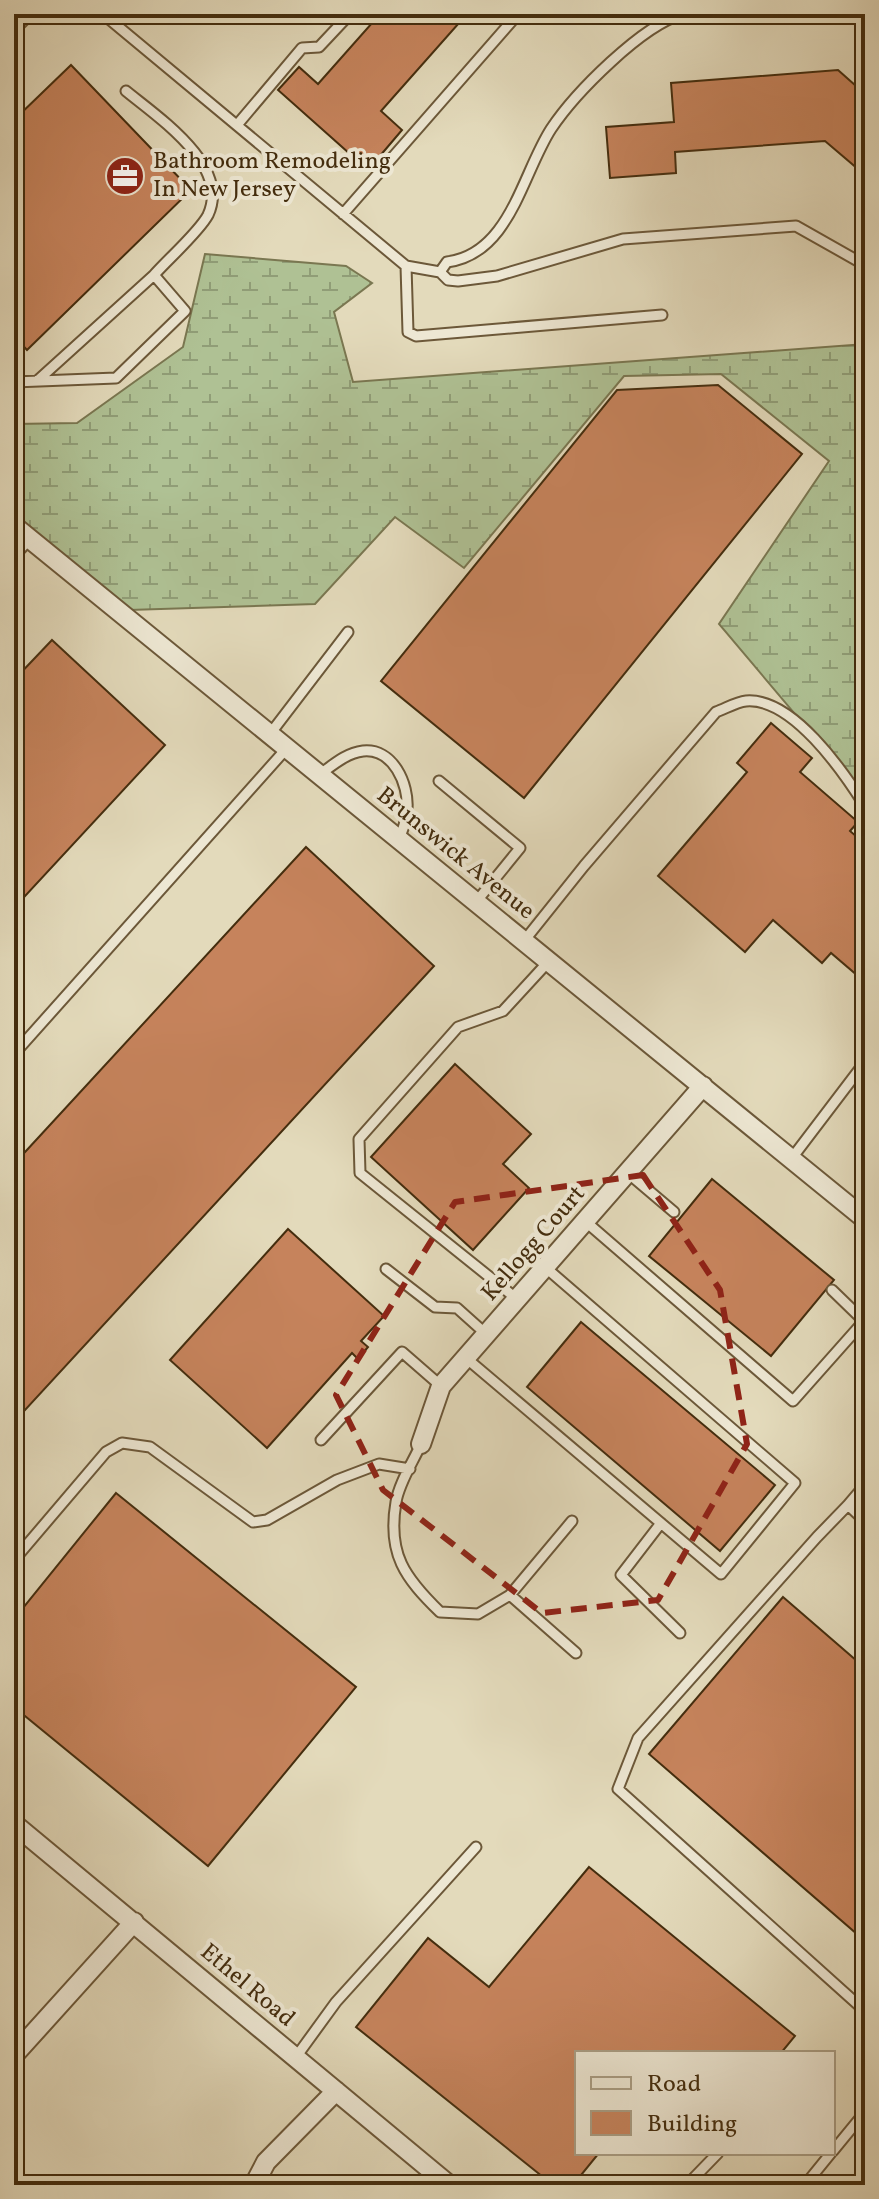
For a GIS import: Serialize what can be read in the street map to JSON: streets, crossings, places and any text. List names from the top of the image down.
{
  "streets": {
    "street": ["Brunswick Avenue", "Kellogg Court", "Ethel Road"]
  },
  "crossings": [
    ["Brunswick Avenue", "Kellogg Court"]
  ],
  "places": {
    "office": ["Bathroom Remodeling In New Jersey"]
  },
  "legend": ["Road", "Building"]
}
